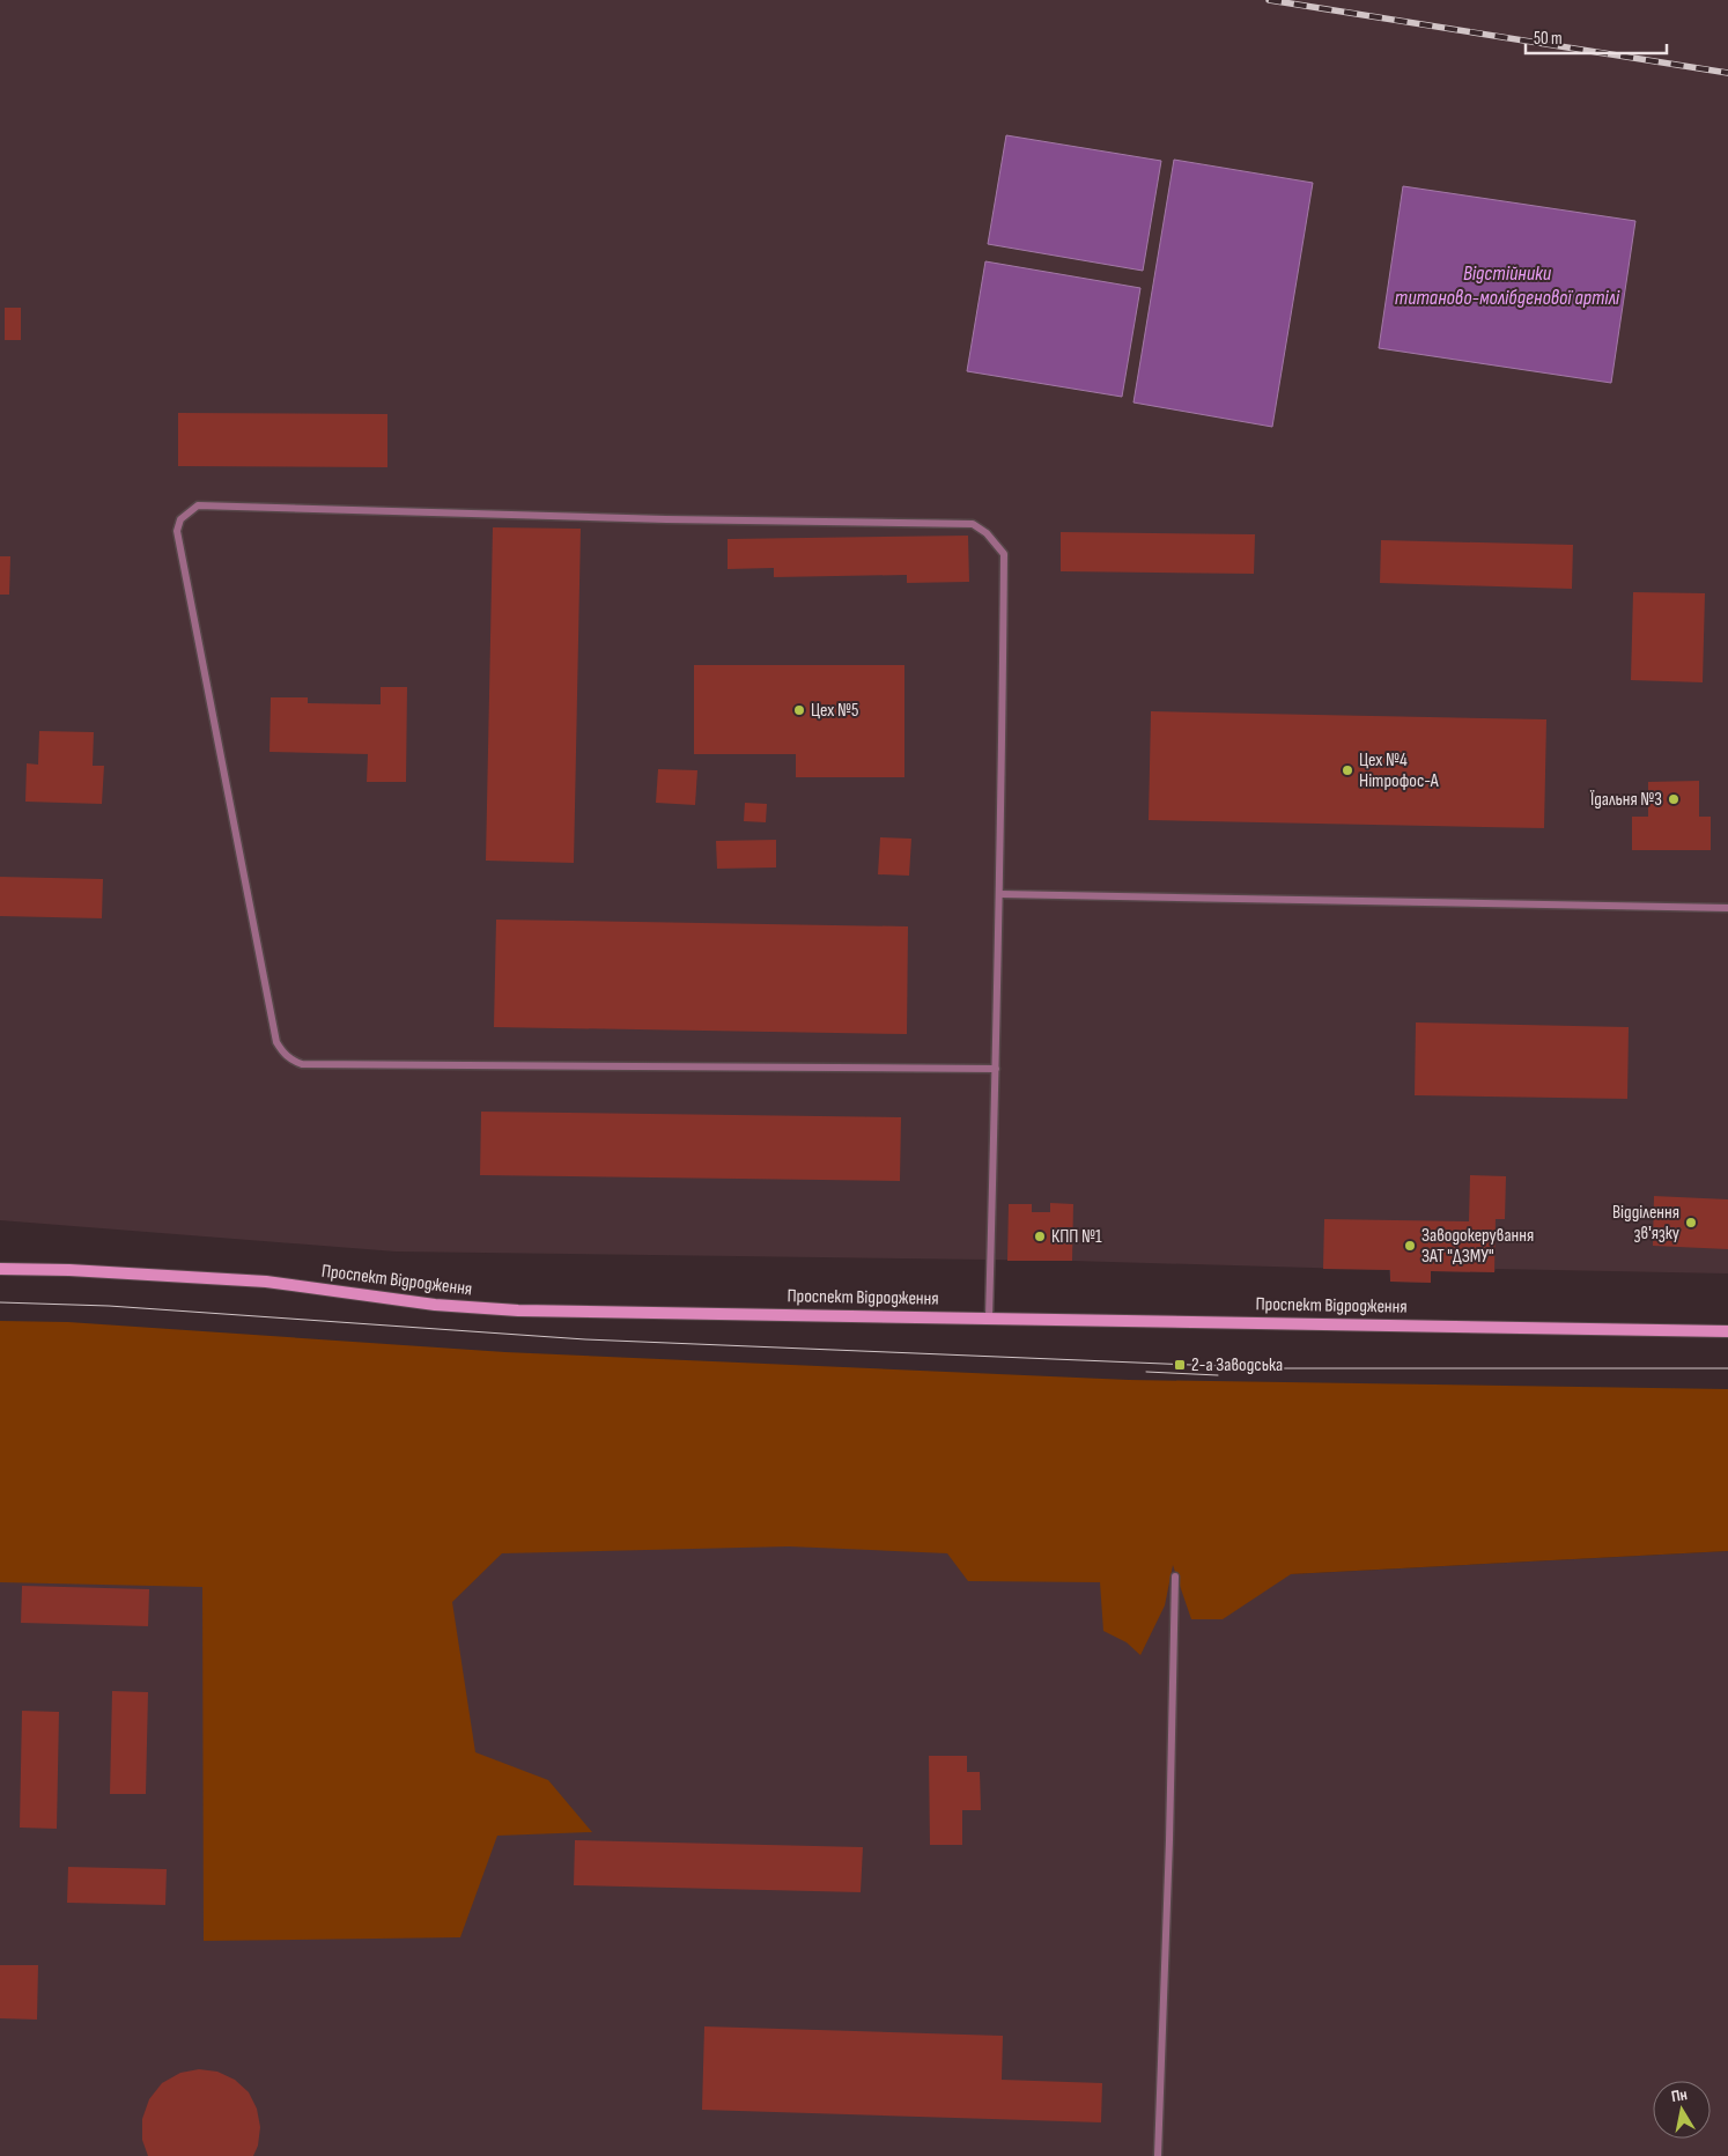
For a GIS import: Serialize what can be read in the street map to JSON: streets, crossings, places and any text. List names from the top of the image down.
{
  "streets": {
    "street": ["Проспект Відродження"]
  },
  "water": ["Відстійники титаново-молібденової артілі"],
  "places": {
    "other": [
      "Цех №5",
      "Цех №4 Нітрофос-А",
      "Їдальня №3",
      "Відділення зв'язку",
      "КПП №1",
      "Заводокерування ЗАТ \"ДЗМУ\""
    ],
    "transit": ["2-а Заводська"]
  },
  "scale_bar": "50 m",
  "north": "top"
}
